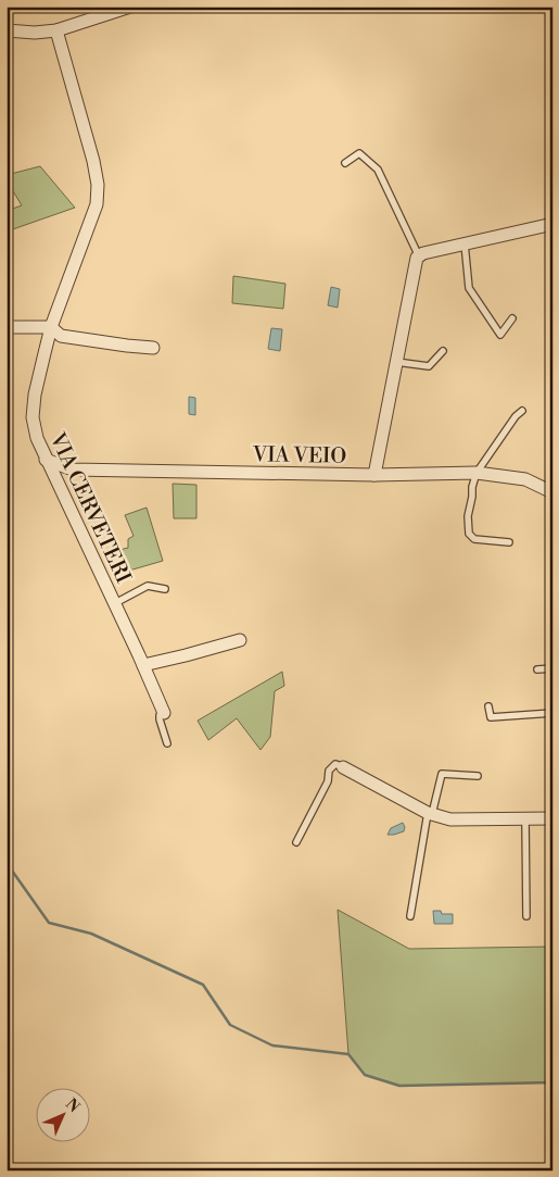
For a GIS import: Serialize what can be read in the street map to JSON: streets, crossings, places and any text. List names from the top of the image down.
{
  "streets": {
    "street": ["VIA VEIO", "VIA CERVETERI"]
  },
  "crossings": [
    ["VIA VEIO", "VIA CERVETERI"]
  ],
  "north": "top right"
}
